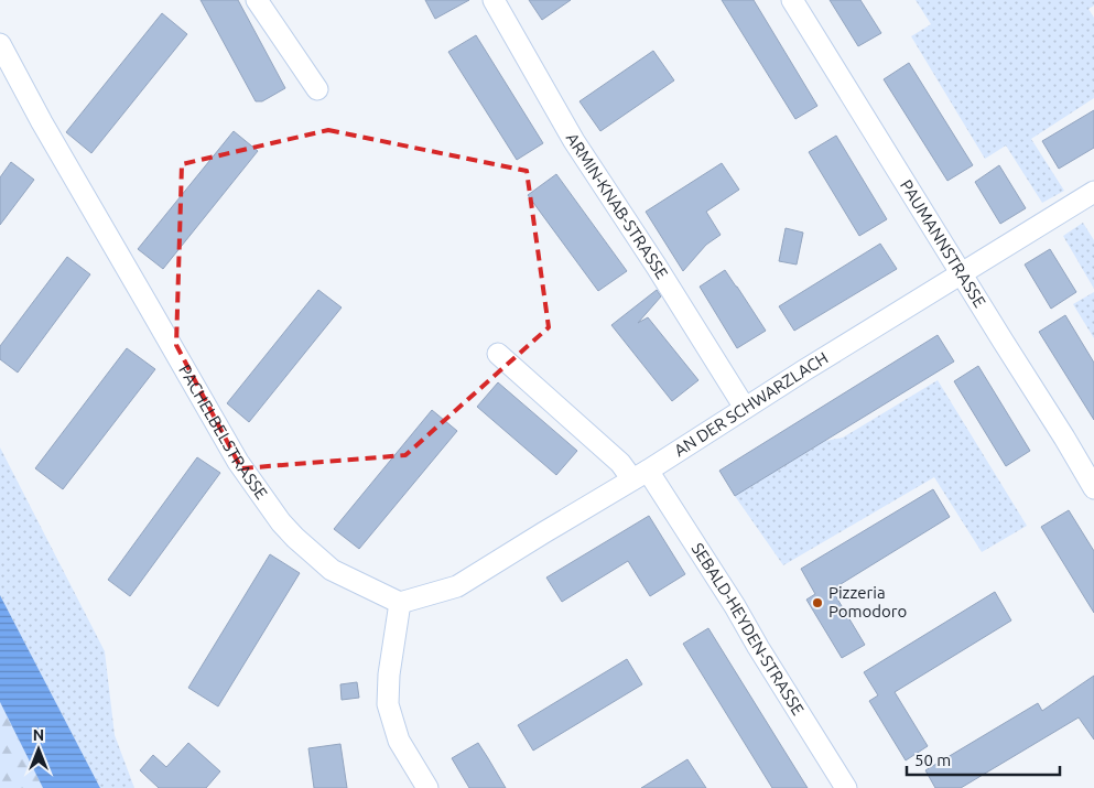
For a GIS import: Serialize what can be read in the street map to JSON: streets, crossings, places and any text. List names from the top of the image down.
{
  "streets": {
    "street": [
      "ARMIN-KNAB-STRASSE",
      "PAUMANNSTRASSE",
      "AN DER SCHWARZLACH",
      "PACHELBELSTRASSE",
      "SEBALD-HEYDEN-STRASSE"
    ]
  },
  "crossings": [
    ["ARMIN-KNAB-STRASSE", "AN DER SCHWARZLACH"],
    ["PAUMANNSTRASSE", "AN DER SCHWARZLACH"],
    ["AN DER SCHWARZLACH", "PACHELBELSTRASSE"],
    ["AN DER SCHWARZLACH", "SEBALD-HEYDEN-STRASSE"]
  ],
  "places": ["Pizzeria Pomodoro"],
  "scale_bar": "50 m",
  "north": "top"
}
